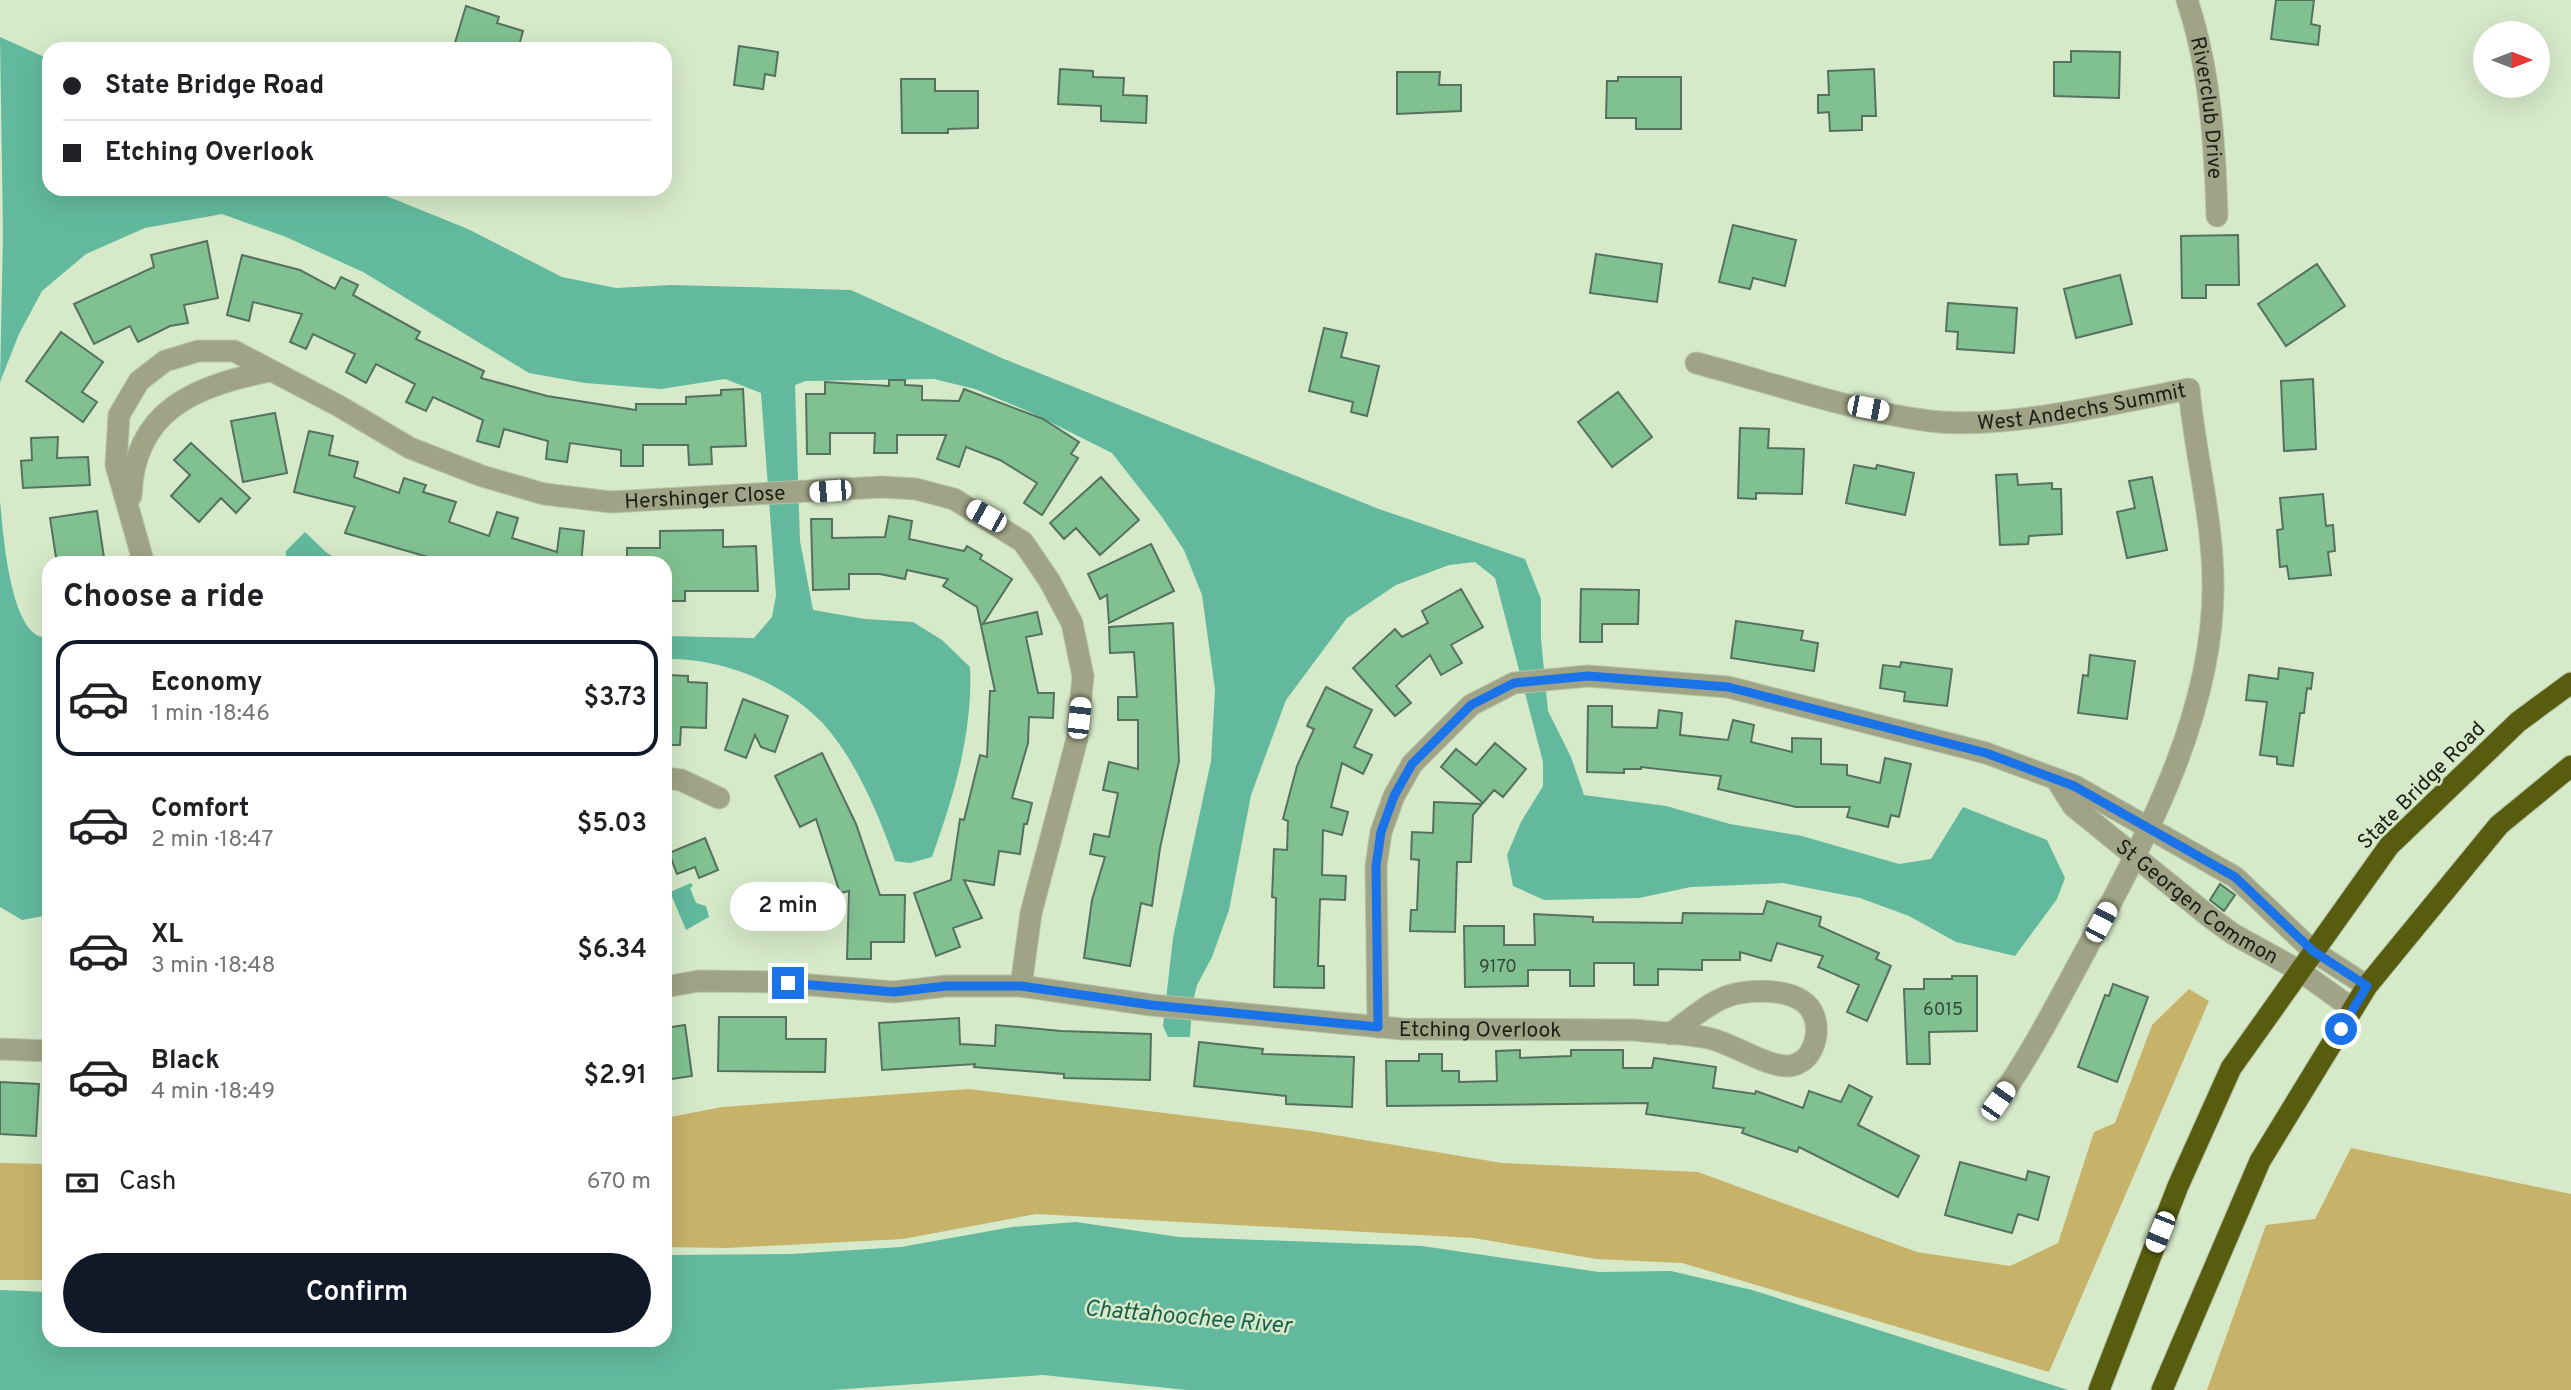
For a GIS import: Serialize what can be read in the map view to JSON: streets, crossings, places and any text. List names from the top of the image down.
{
  "streets": {
    "highway": ["State Bridge Road"],
    "street": [
      "Riverclub Drive",
      "West Andechs Summit",
      "Hershinger Close",
      "St Georgen Common",
      "Etching Overlook"
    ]
  },
  "crossings": [
    ["West Andechs Summit", "St Georgen Common"],
    ["Hershinger Close", "Etching Overlook"],
    ["State Bridge Road", "St Georgen Common"],
    ["St Georgen Common", "Etching Overlook"]
  ],
  "water": ["Chattahoochee River"],
  "house_numbers": ["9170", "6015"],
  "north": "right",
  "page": {
    "banner": ["State Bridge Road", "Etching Overlook"],
    "heading": "Choose a ride",
    "list": [
      {
        "name": "Economy",
        "note": "1 min · 18:46",
        "value": "$3.73"
      },
      {
        "name": "Comfort",
        "note": "2 min · 18:47",
        "value": "$5.03"
      },
      {
        "name": "XL",
        "note": "3 min · 18:48",
        "value": "$6.34"
      },
      {
        "name": "Black",
        "note": "4 min · 18:49",
        "value": "$2.91"
      }
    ],
    "bubble": "2 min",
    "pay": ["Cash", "670 m"],
    "buttons": "Confirm"
  }
}
